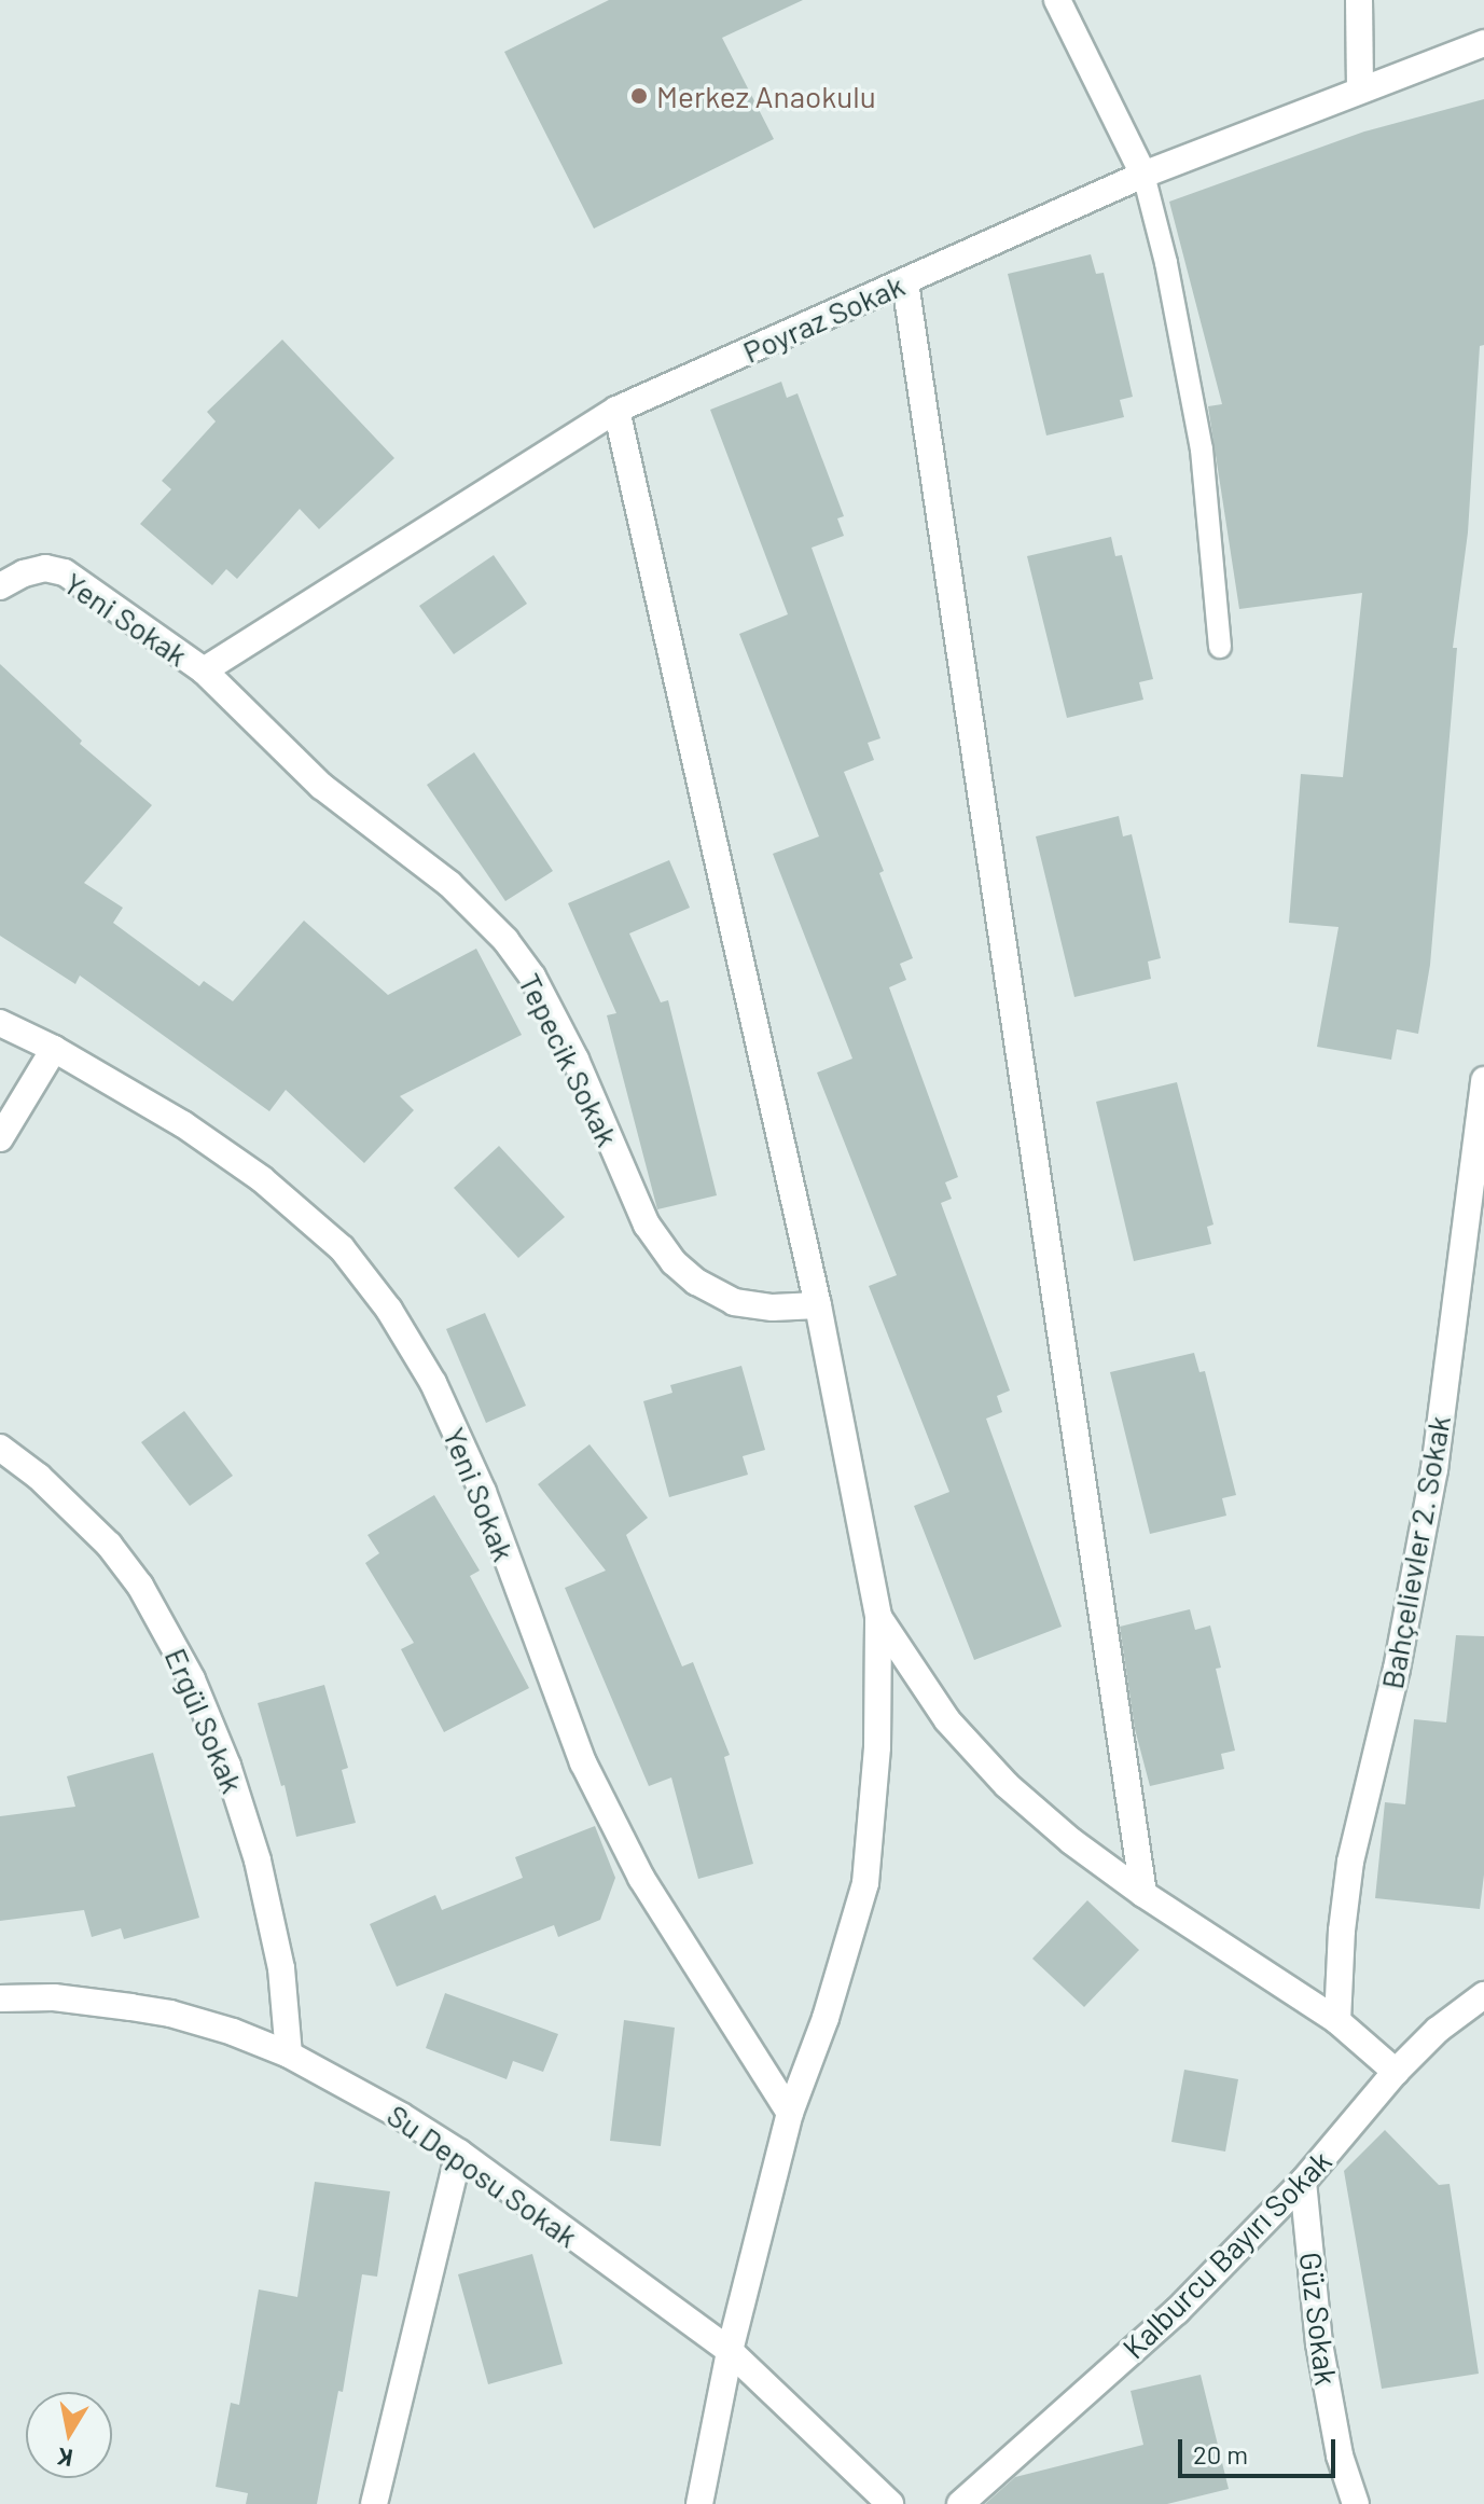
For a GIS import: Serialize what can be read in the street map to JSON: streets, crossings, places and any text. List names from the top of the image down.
{
  "streets": {
    "street": [
      "Poyraz Sokak",
      "Yeni Sokak",
      "Tepecik Sokak",
      "Bahçelievler 2. Sokak",
      "Ergül Sokak",
      "Su Deposu Sokak",
      "Kalburcu Bayırı Sokak",
      "Güz Sokak"
    ]
  },
  "crossings": [
    ["Poyraz Sokak", "Yeni Sokak"],
    ["Poyraz Sokak", "Tepecik Sokak"],
    ["Yeni Sokak", "Tepecik Sokak"],
    ["Ergül Sokak", "Su Deposu Sokak"],
    ["Kalburcu Bayırı Sokak", "Güz Sokak"]
  ],
  "places": ["Merkez Anaokulu"],
  "scale_bar": "20 m",
  "north": "bottom"
}
